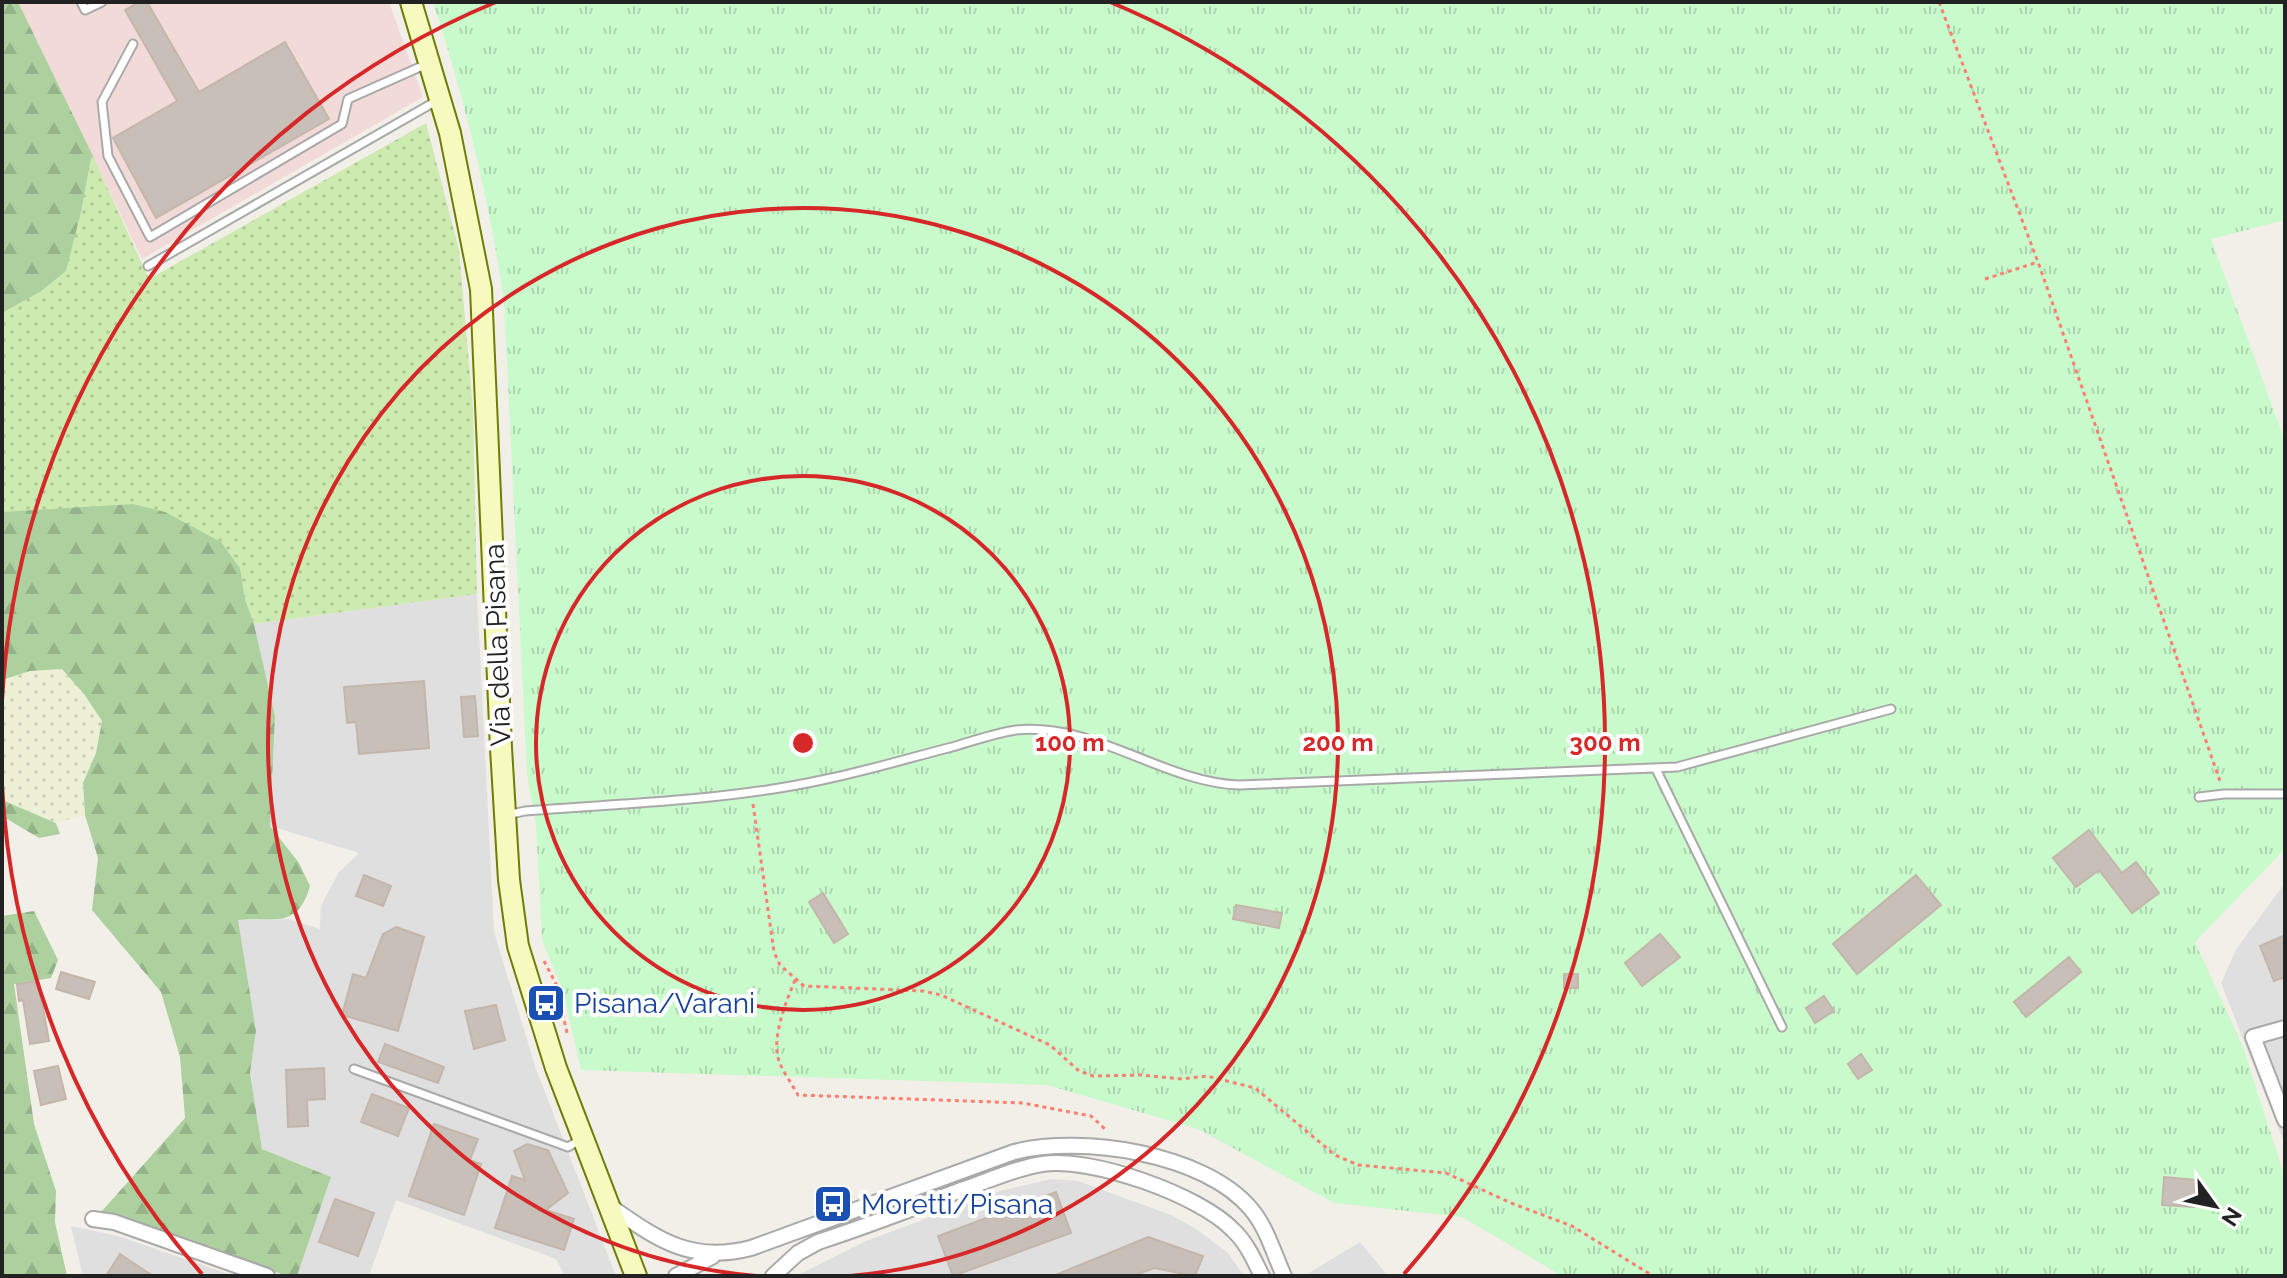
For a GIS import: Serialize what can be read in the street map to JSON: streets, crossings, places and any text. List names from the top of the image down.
{
  "streets": {
    "main road": ["Via della Pisana"]
  },
  "places": {
    "bus stop": ["Pisana/Varani", "Moretti/Pisana"]
  },
  "north": "bottom right",
  "rings": ["100 m", "200 m", "300 m"]
}
